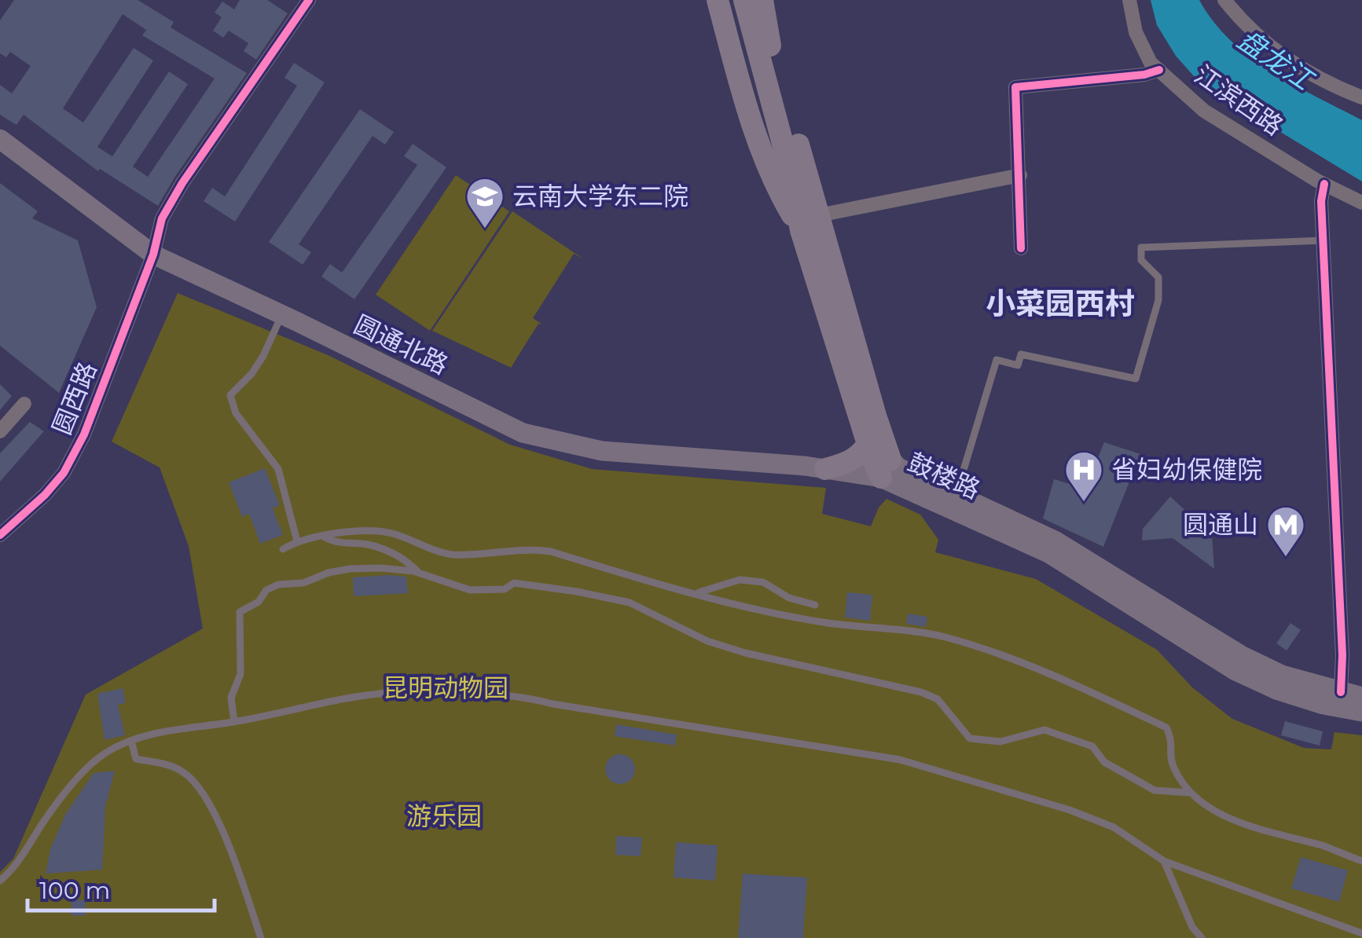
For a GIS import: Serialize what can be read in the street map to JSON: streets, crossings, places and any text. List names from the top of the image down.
{
  "streets": {
    "main road": ["圆通北路", "鼓楼路"],
    "street": ["江滨西路", "圆西路"]
  },
  "crossings": [
    ["圆通北路", "圆西路"],
    ["圆通北路", "鼓楼路"]
  ],
  "districts": ["小菜园西村"],
  "water": ["盘龙江"],
  "parks": ["昆明动物园", "游乐园"],
  "places": {
    "school or university": ["云南大学东二院"],
    "hospital": ["省妇幼保健院"],
    "metro station": ["圆通山"]
  },
  "scale_bar": "100 m"
}
